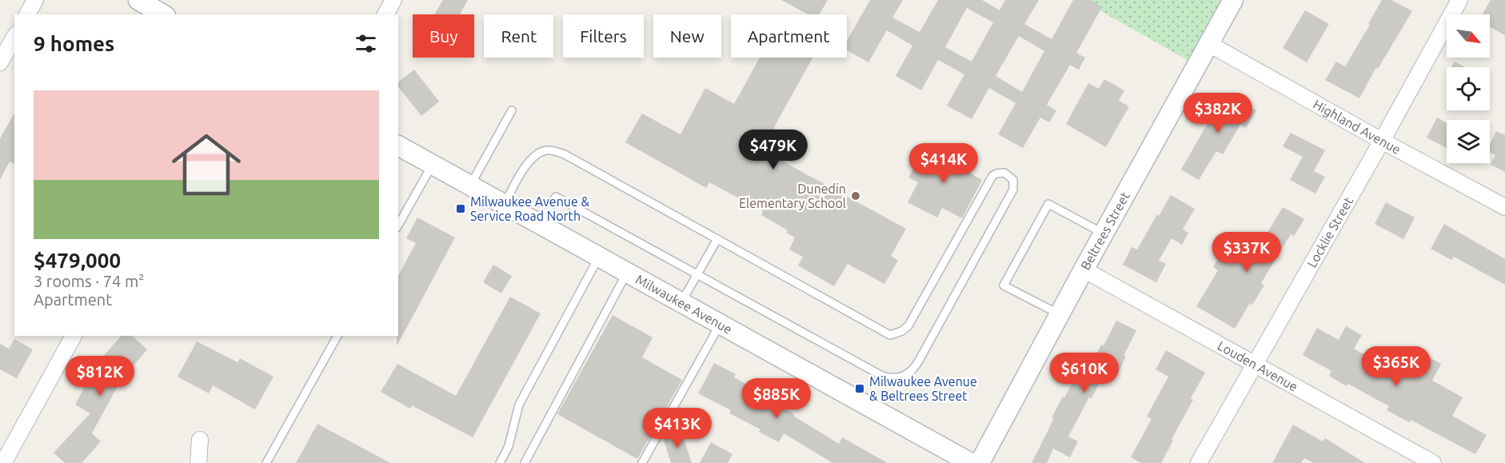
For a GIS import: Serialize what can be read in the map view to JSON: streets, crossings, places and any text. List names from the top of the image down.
{
  "streets": {
    "street": [
      "Highland Avenue",
      "Beltrees Street",
      "Locklie Street",
      "Milwaukee Avenue",
      "Louden Avenue"
    ]
  },
  "crossings": [
    ["Highland Avenue", "Beltrees Street"],
    ["Highland Avenue", "Locklie Street"],
    ["Beltrees Street", "Louden Avenue"],
    ["Locklie Street", "Louden Avenue"]
  ],
  "places": {
    "other": ["Dunedin Elementary School"],
    "transit": ["Milwaukee Avenue & Service Road North", "Milwaukee Avenue & Beltrees Street"]
  },
  "north": "bottom right",
  "page": {
    "chip": [
      "Buy",
      "Rent",
      "Filters",
      "New",
      "Apartment"
    ],
    "heading": "9 homes",
    "list": [
      {
        "name": "$479,000",
        "note": "3 rooms · 74 m² · Apartment"
      }
    ],
    "price": [
      "$382K",
      "$479K",
      "$414K",
      "$337K",
      "$365K",
      "$610K",
      "$812K",
      "$885K",
      "$413K"
    ]
  }
}
